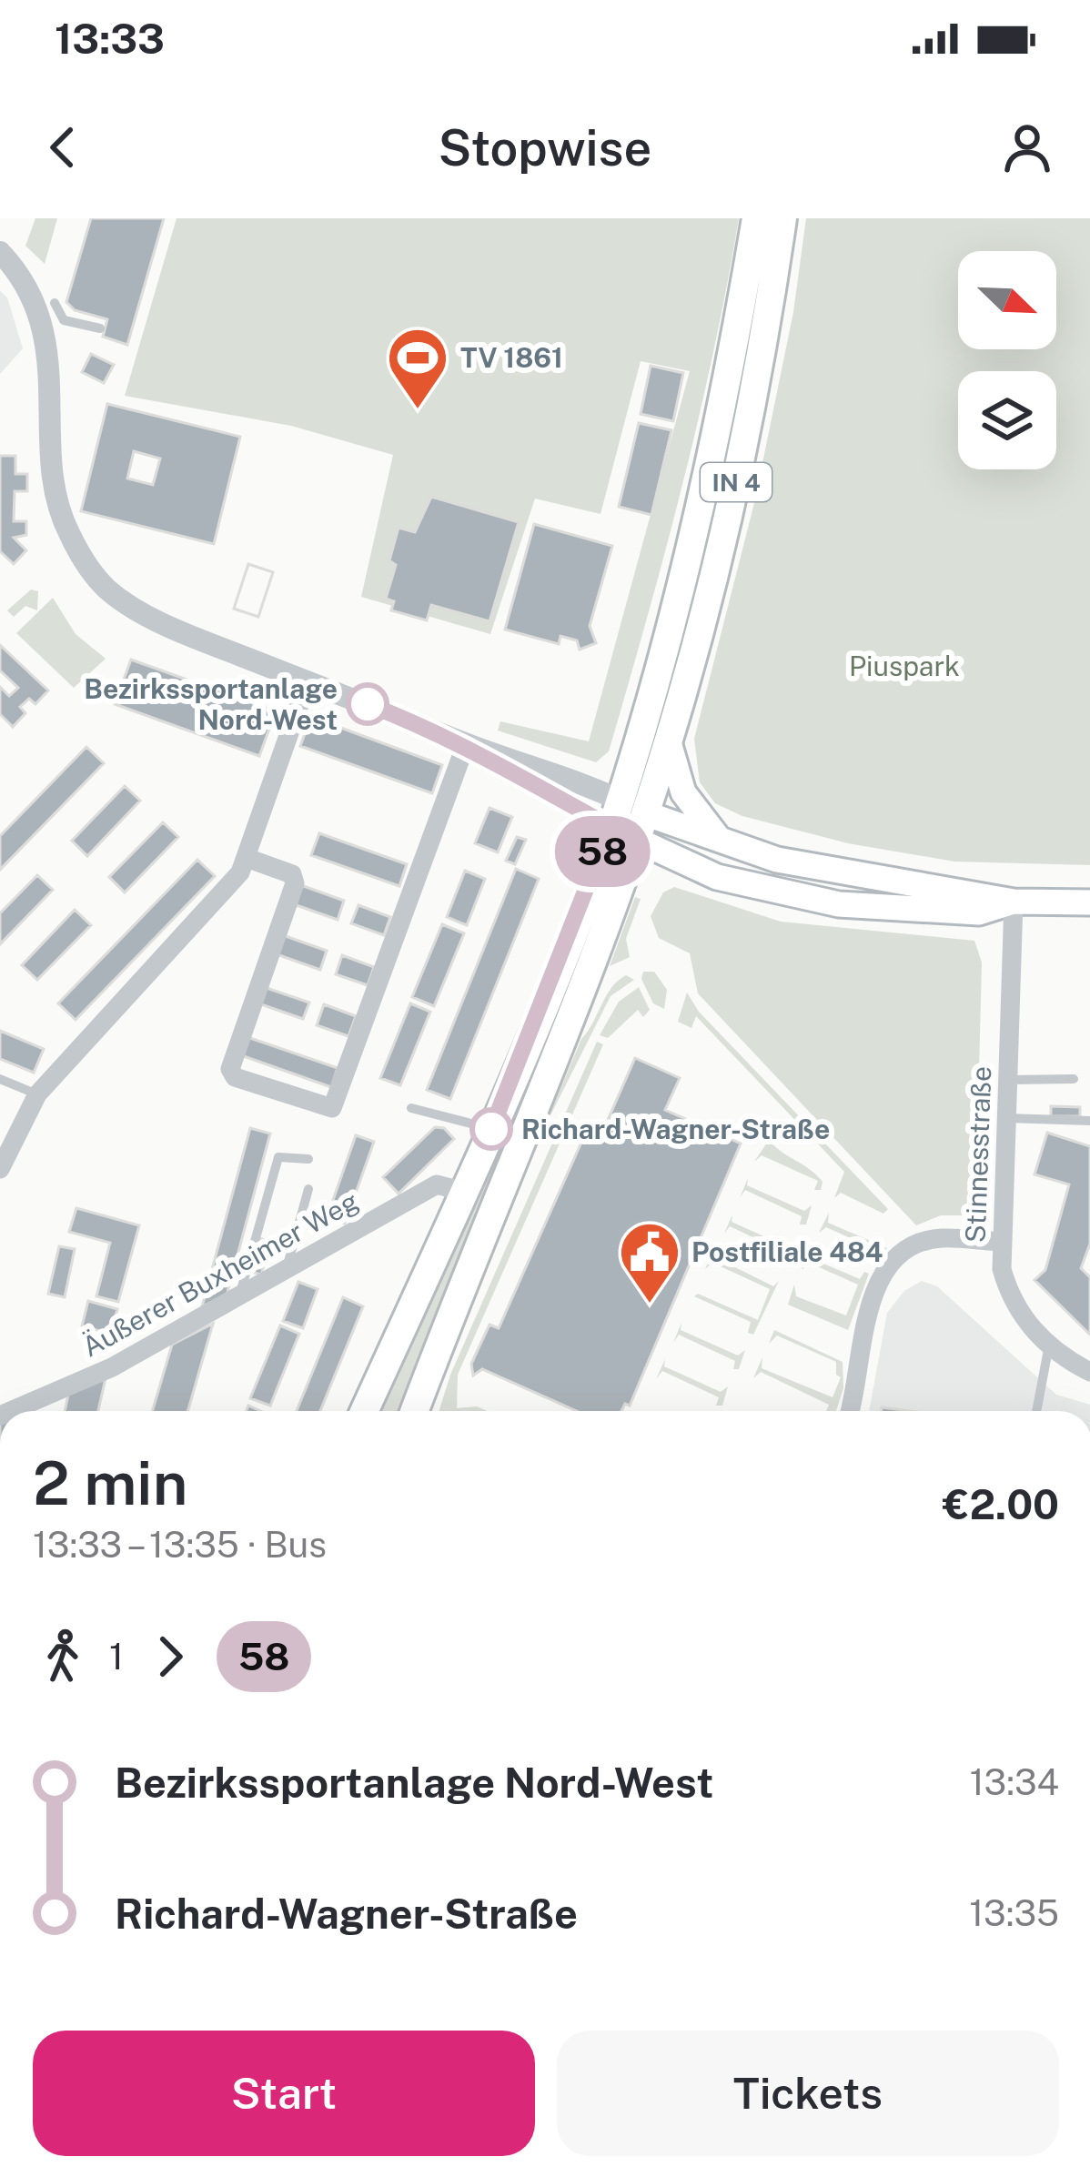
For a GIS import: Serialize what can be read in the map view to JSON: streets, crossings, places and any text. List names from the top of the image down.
{
  "streets": {
    "main road": ["IN 4"],
    "street": ["Stinnesstraße", "Äußerer Buxheimer Weg"]
  },
  "parks": ["Piuspark"],
  "places": {
    "sports": ["TV 1861"],
    "other": ["Bezirkssportanlage Nord-West", "Richard-Wagner-Straße"],
    "public building": ["Postfiliale 484"]
  },
  "lines": ["bus line 58"],
  "north": "bottom right",
  "page": {
    "status": "13:33",
    "header": "Stopwise",
    "on_map": "58",
    "heading": ["2 min", "13:33 – 13:35 · Bus", "€2.00"],
    "legs": ["1", "58"],
    "list": [
      {
        "name": "Bezirkssportanlage Nord-West",
        "value": "13:34"
      },
      {
        "name": "Richard-Wagner-Straße",
        "value": "13:35"
      }
    ],
    "buttons": ["Start", "Tickets"]
  }
}
